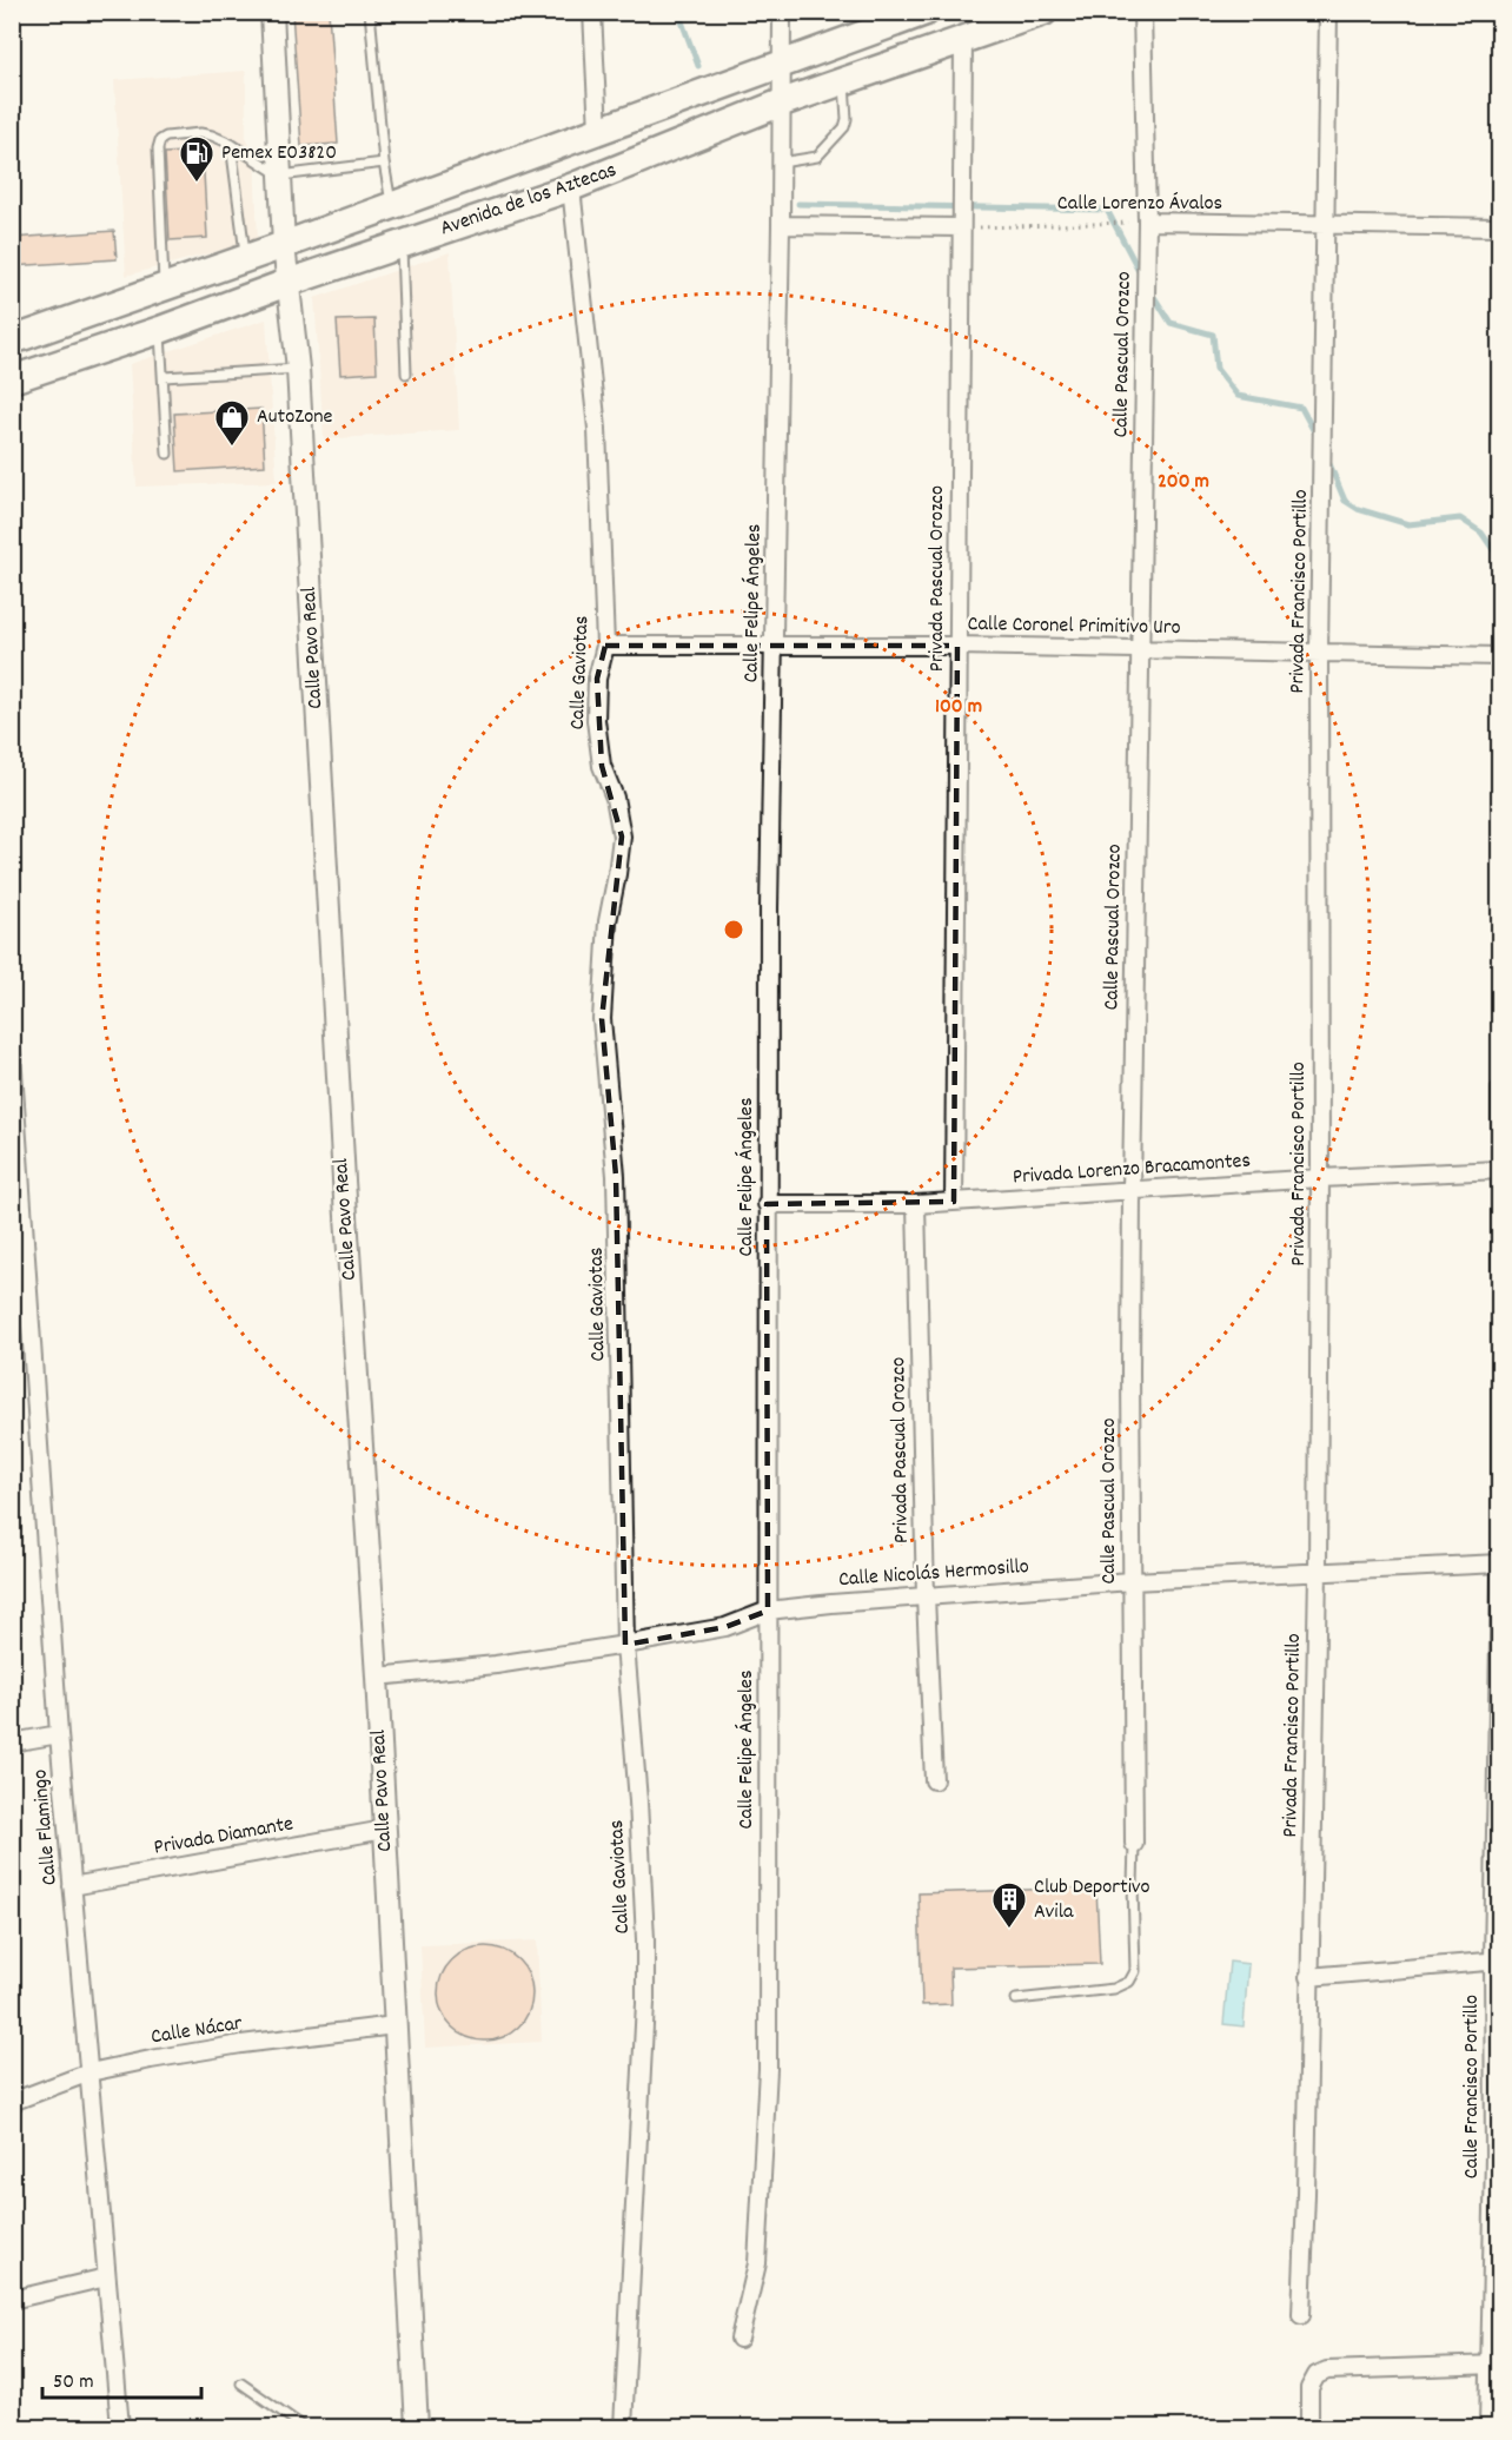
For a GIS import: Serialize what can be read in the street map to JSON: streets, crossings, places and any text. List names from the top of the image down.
{
  "streets": {
    "main road": ["Avenida de los Aztecas"],
    "street": [
      "Calle Lorenzo Ávalos",
      "Calle Pascual Orozco",
      "Privada Pascual Orozco",
      "Privada Francisco Portillo",
      "Calle Felipe Ángeles",
      "Calle Coronel Primitivo Uro",
      "Calle Pavo Real",
      "Calle Gaviotas",
      "Privada Lorenzo Bracamontes",
      "Calle Nicolás Hermosillo",
      "Calle Flamingo",
      "Privada Diamante",
      "Calle Nácar",
      "Calle Francisco Portillo"
    ]
  },
  "crossings": [
    ["Avenida de los Aztecas", "Privada Pascual Orozco"],
    ["Avenida de los Aztecas", "Calle Felipe Ángeles"],
    ["Avenida de los Aztecas", "Calle Pavo Real"],
    ["Avenida de los Aztecas", "Calle Gaviotas"],
    ["Calle Lorenzo Ávalos", "Calle Pascual Orozco"],
    ["Calle Lorenzo Ávalos", "Privada Pascual Orozco"],
    ["Calle Lorenzo Ávalos", "Privada Francisco Portillo"],
    ["Calle Pascual Orozco", "Calle Coronel Primitivo Uro"],
    ["Calle Pascual Orozco", "Privada Lorenzo Bracamontes"],
    ["Calle Pascual Orozco", "Calle Nicolás Hermosillo"],
    ["Privada Pascual Orozco", "Calle Coronel Primitivo Uro"],
    ["Privada Pascual Orozco", "Privada Lorenzo Bracamontes"],
    ["Privada Pascual Orozco", "Calle Nicolás Hermosillo"],
    ["Privada Francisco Portillo", "Calle Coronel Primitivo Uro"],
    ["Privada Francisco Portillo", "Privada Lorenzo Bracamontes"],
    ["Privada Francisco Portillo", "Calle Nicolás Hermosillo"],
    ["Calle Felipe Ángeles", "Calle Coronel Primitivo Uro"],
    ["Calle Felipe Ángeles", "Privada Lorenzo Bracamontes"],
    ["Calle Felipe Ángeles", "Calle Nicolás Hermosillo"],
    ["Calle Coronel Primitivo Uro", "Calle Gaviotas"],
    ["Calle Pavo Real", "Calle Nicolás Hermosillo"],
    ["Calle Pavo Real", "Privada Diamante"],
    ["Calle Pavo Real", "Calle Nácar"],
    ["Calle Gaviotas", "Calle Nicolás Hermosillo"],
    ["Calle Flamingo", "Privada Diamante"],
    ["Calle Flamingo", "Calle Nácar"]
  ],
  "places": {
    "fuel station": ["Pemex E03820"],
    "shop": ["AutoZone"],
    "building": ["Club Deportivo Avila"]
  },
  "scale_bar": "50 m",
  "rings": ["200 m", "100 m"]
}
